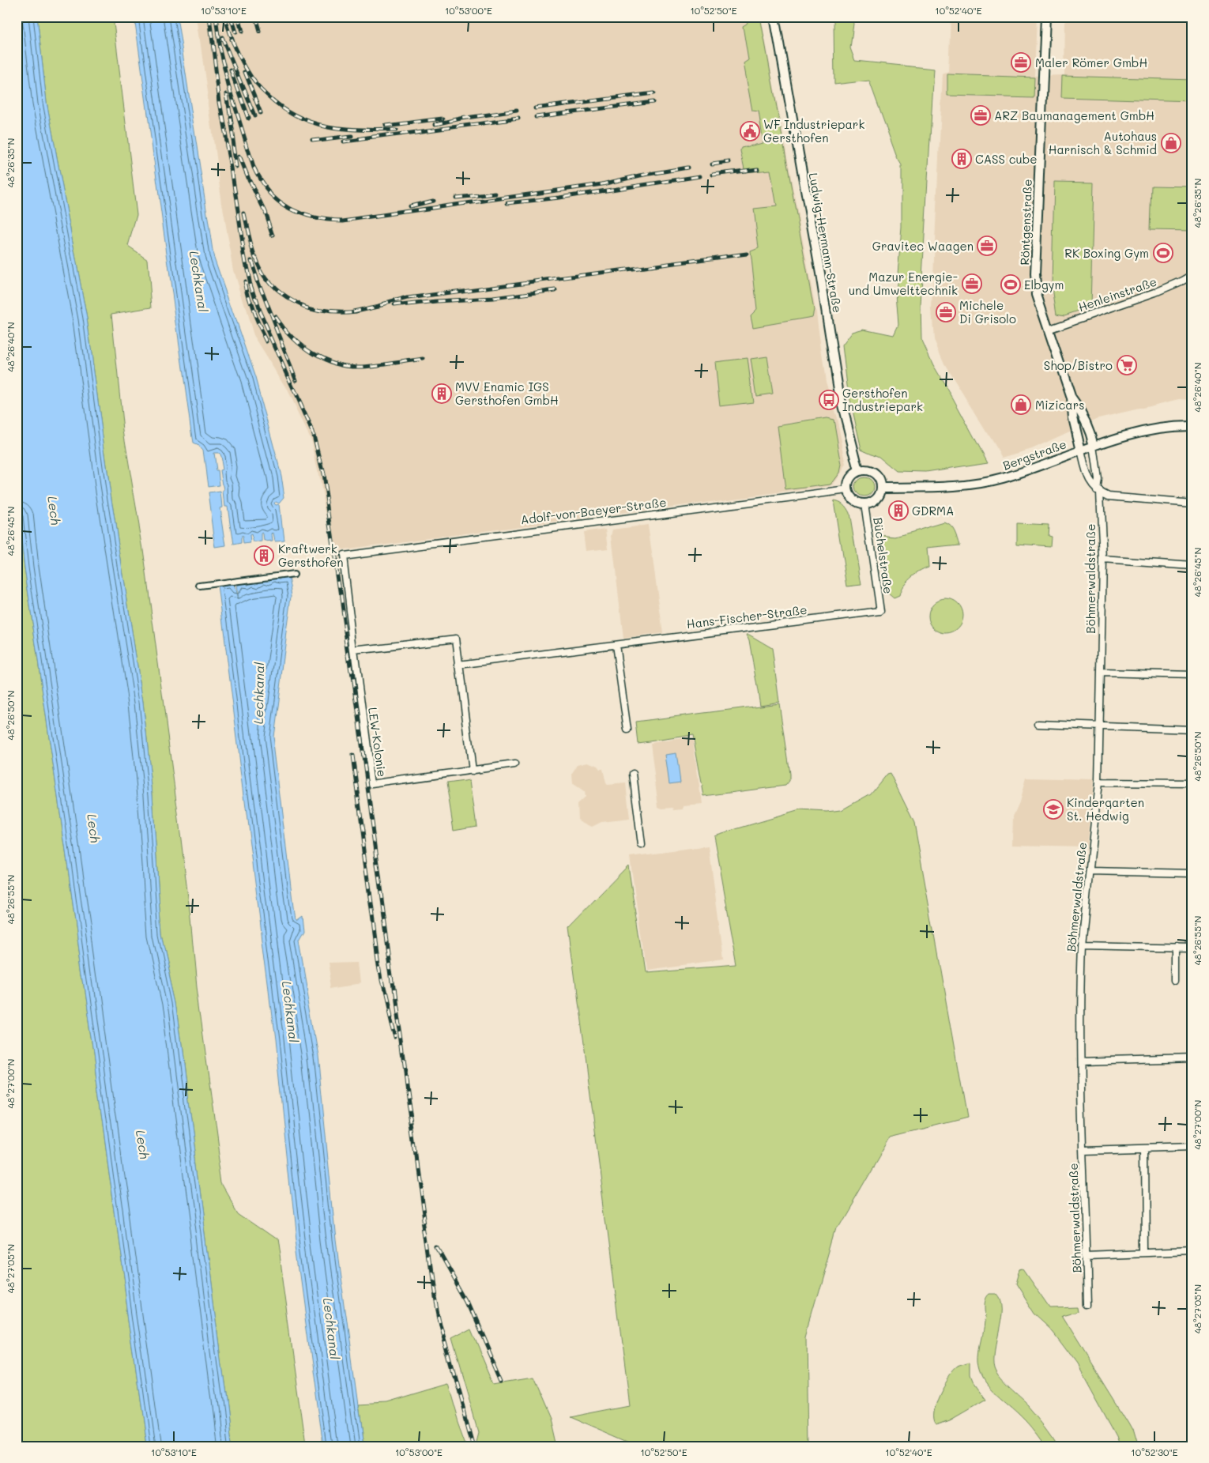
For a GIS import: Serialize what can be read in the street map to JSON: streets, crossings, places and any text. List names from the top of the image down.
{
  "streets": {
    "street": [
      "Röntgenstraße",
      "Ludwig-Hermann-Straße",
      "Henleinstraße",
      "Bergstraße",
      "Adolf-von-Baeyer-Straße",
      "Büchelstraße",
      "Böhmerwaldstraße",
      "Hans-Fischer-Straße",
      "LEW-Kolonie"
    ]
  },
  "crossings": [
    ["Röntgenstraße", "Henleinstraße"],
    ["Röntgenstraße", "Bergstraße"],
    ["Röntgenstraße", "Böhmerwaldstraße"],
    ["Ludwig-Hermann-Straße", "Bergstraße"],
    ["Ludwig-Hermann-Straße", "Adolf-von-Baeyer-Straße"],
    ["Ludwig-Hermann-Straße", "Büchelstraße"],
    ["Bergstraße", "Adolf-von-Baeyer-Straße"],
    ["Bergstraße", "Büchelstraße"],
    ["Bergstraße", "Böhmerwaldstraße"],
    ["Adolf-von-Baeyer-Straße", "Büchelstraße"],
    ["Adolf-von-Baeyer-Straße", "LEW-Kolonie"],
    ["Büchelstraße", "Hans-Fischer-Straße"]
  ],
  "water": ["Lechkanal", "Lech"],
  "places": {
    "office": [
      "Maler Römer GmbH",
      "ARZ Baumanagement GmbH",
      "Gravitec Waagen",
      "Mazur Energie- und Umwelttechnik",
      "Michele Di Grisolo"
    ],
    "public building": ["WF Industriepark Gersthofen"],
    "shop": ["Autohaus Harnisch & Schmid", "Mizicars"],
    "building": [
      "CASS cube",
      "MVV Enamic IGS Gersthofen GmbH",
      "GDRMA",
      "Kraftwerk Gersthofen"
    ],
    "sports": ["RK Boxing Gym", "Elbgym"],
    "supermarket": ["Shop/Bistro"],
    "bus stop": ["Gersthofen Industriepark"],
    "school or university": ["Kindergarten St. Hedwig"]
  },
  "coordinates": [
    "10°53'10\"E",
    "10°53'00\"E",
    "10°52'50\"E",
    "10°52'40\"E",
    "48°26'35\"N",
    "48°26'40\"N",
    "48°26'45\"N",
    "48°26'50\"N",
    "48°26'55\"N",
    "48°27'00\"N",
    "48°27'05\"N",
    "10°52'30\"E"
  ]
}
